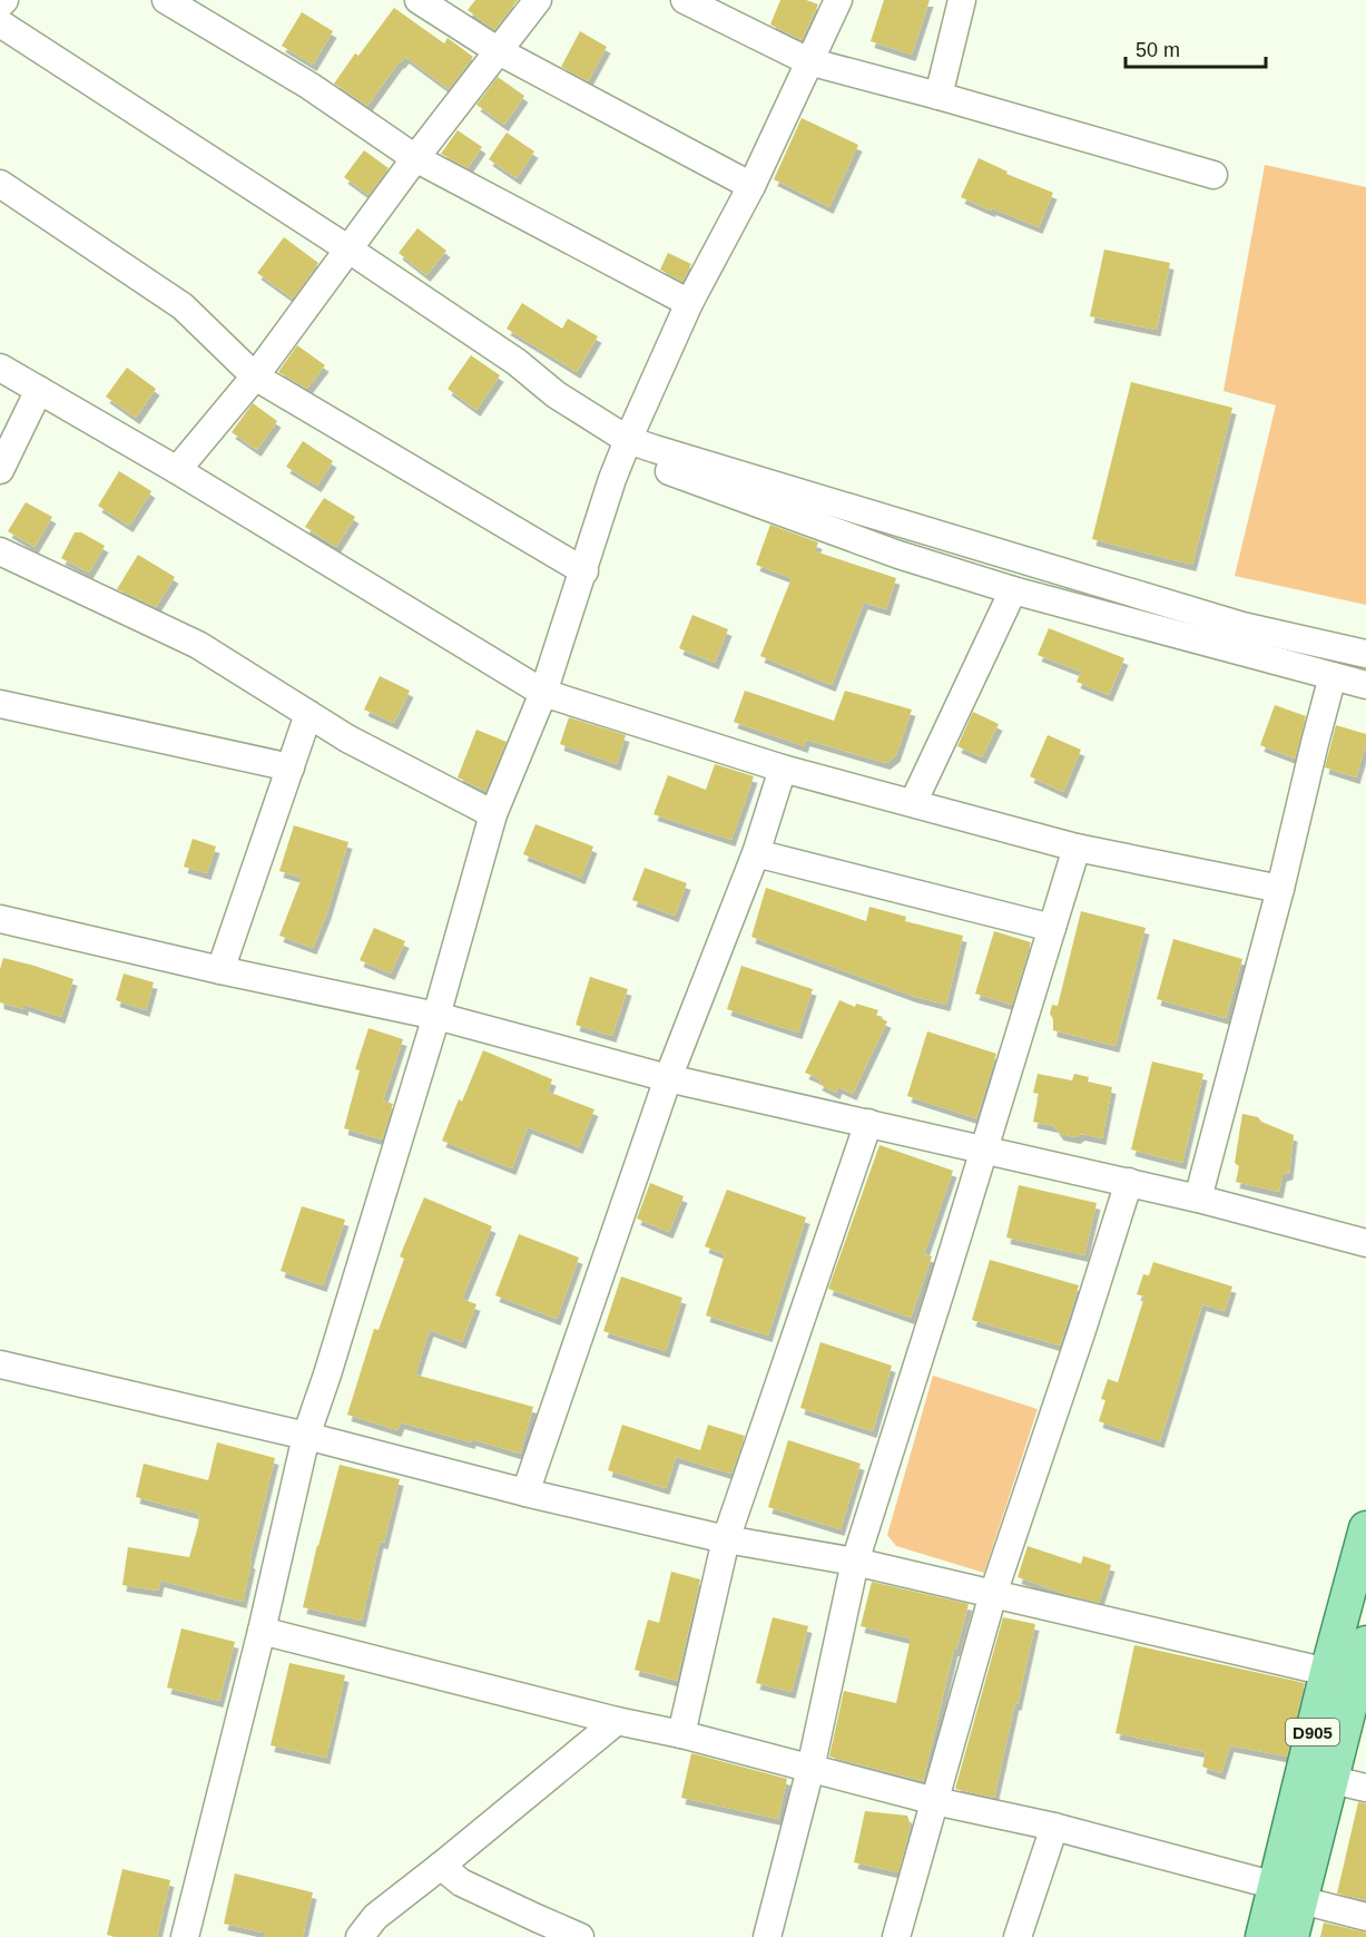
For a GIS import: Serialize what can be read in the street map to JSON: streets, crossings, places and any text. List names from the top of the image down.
{
  "streets": {
    "main road": ["D905"]
  },
  "scale_bar": "50 m"
}
